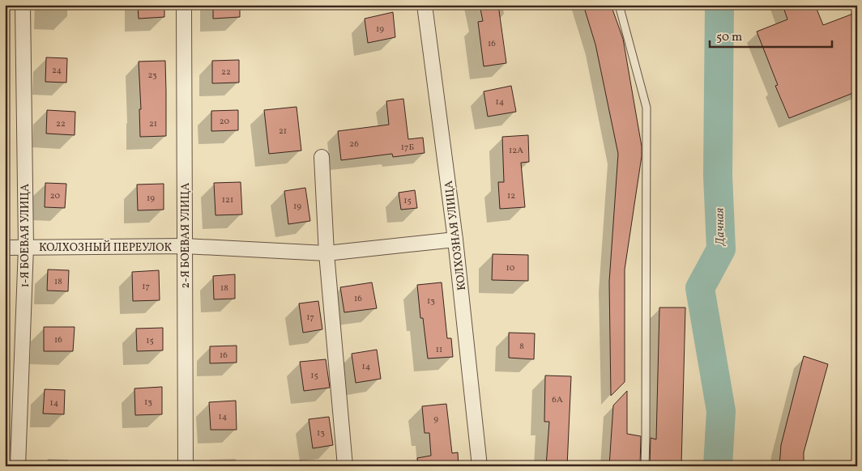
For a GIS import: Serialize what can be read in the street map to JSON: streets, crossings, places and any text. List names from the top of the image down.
{
  "streets": {
    "street": [
      "1-Я БОЕВАЯ УЛИЦА",
      "2-Я БОЕВАЯ УЛИЦА",
      "КОЛХОЗНАЯ УЛИЦА",
      "КОЛХОЗНЫЙ ПЕРЕУЛОК"
    ]
  },
  "crossings": [
    ["1-Я БОЕВАЯ УЛИЦА", "КОЛХОЗНЫЙ ПЕРЕУЛОК"],
    ["2-Я БОЕВАЯ УЛИЦА", "КОЛХОЗНЫЙ ПЕРЕУЛОК"],
    ["КОЛХОЗНАЯ УЛИЦА", "КОЛХОЗНЫЙ ПЕРЕУЛОК"]
  ],
  "water": ["Дачная"],
  "house_numbers": [
    "19",
    "16",
    "24",
    "22",
    "23",
    "14",
    "20",
    "22",
    "21",
    "21",
    "26",
    "17Б",
    "12А",
    "20",
    "12",
    "19",
    "121",
    "15",
    "19",
    "10",
    "18",
    "17",
    "18",
    "16",
    "13",
    "17",
    "16",
    "15",
    "8",
    "11",
    "16",
    "14",
    "15",
    "6А",
    "13",
    "14",
    "14",
    "9",
    "13"
  ],
  "scale_bar": "50 m"
}
